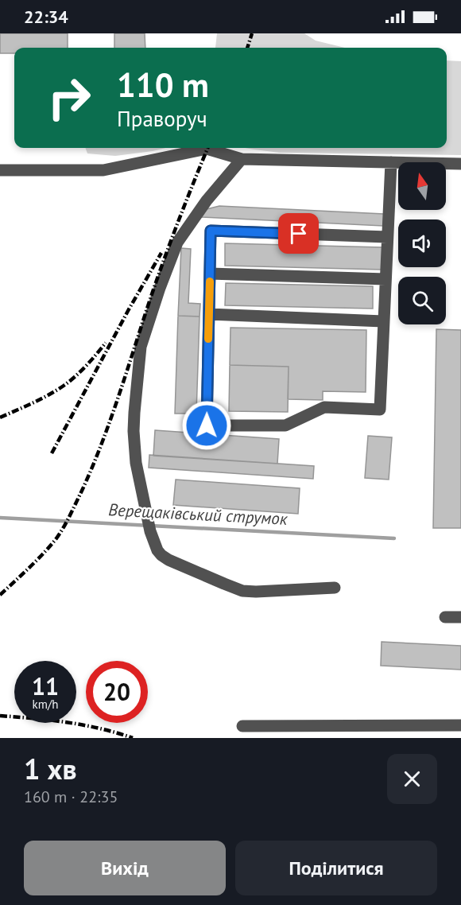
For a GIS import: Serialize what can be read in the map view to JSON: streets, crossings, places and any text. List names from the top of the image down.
{
  "water": ["Верещаківський струмок"],
  "north": "top",
  "page": {
    "status": "22:34",
    "turn": ["110 m", "Праворуч"],
    "speed": "11 km/h",
    "limit": "20",
    "heading": ["1 хв", "160 m · 22:35"],
    "buttons": ["Вихід", "Поділитися"]
  }
}
